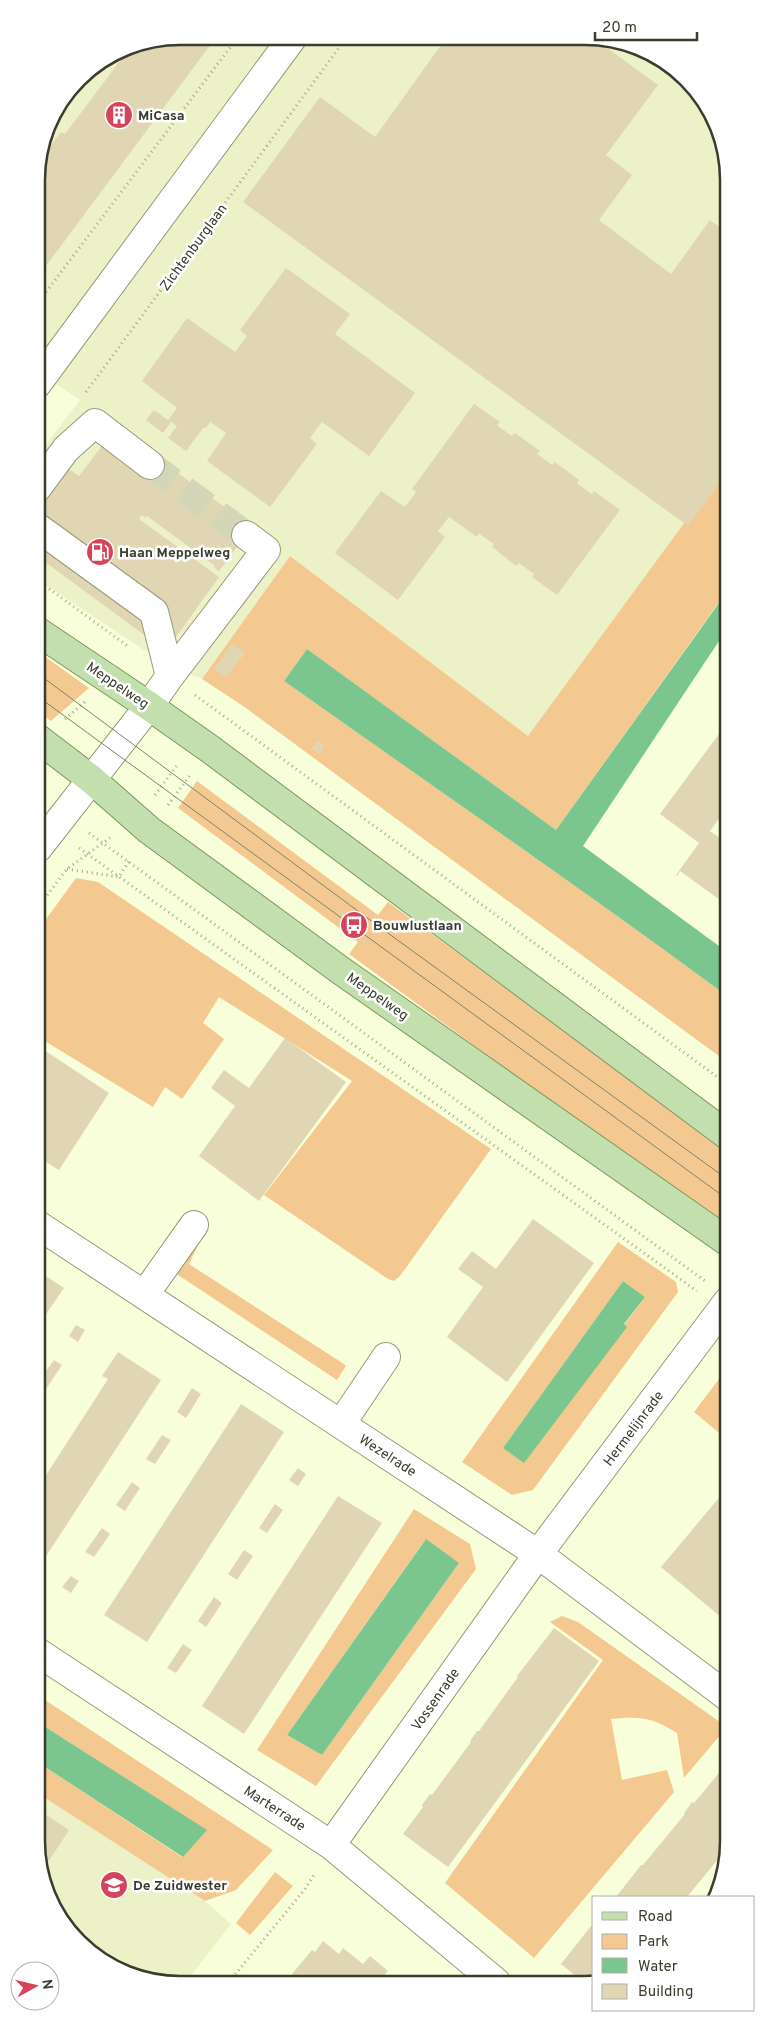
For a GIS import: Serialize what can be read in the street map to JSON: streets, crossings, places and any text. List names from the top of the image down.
{
  "streets": {
    "main road": ["Meppelweg"],
    "street": [
      "Hermelijnrade",
      "Wezelrade",
      "Vossenrade",
      "Marterrade"
    ],
    "path": ["Zichtenburglaan"]
  },
  "crossings": [
    ["Hermelijnrade", "Wezelrade"],
    ["Hermelijnrade", "Vossenrade"],
    ["Wezelrade", "Vossenrade"],
    ["Vossenrade", "Marterrade"]
  ],
  "places": {
    "building": ["MiCasa"],
    "fuel station": ["Haan Meppelweg"],
    "bus stop": ["Bouwlustlaan"],
    "school or university": ["De Zuidwester"]
  },
  "legend": [
    "Road",
    "Park",
    "Water",
    "Building"
  ],
  "scale_bar": "20 m",
  "north": "right"
}
